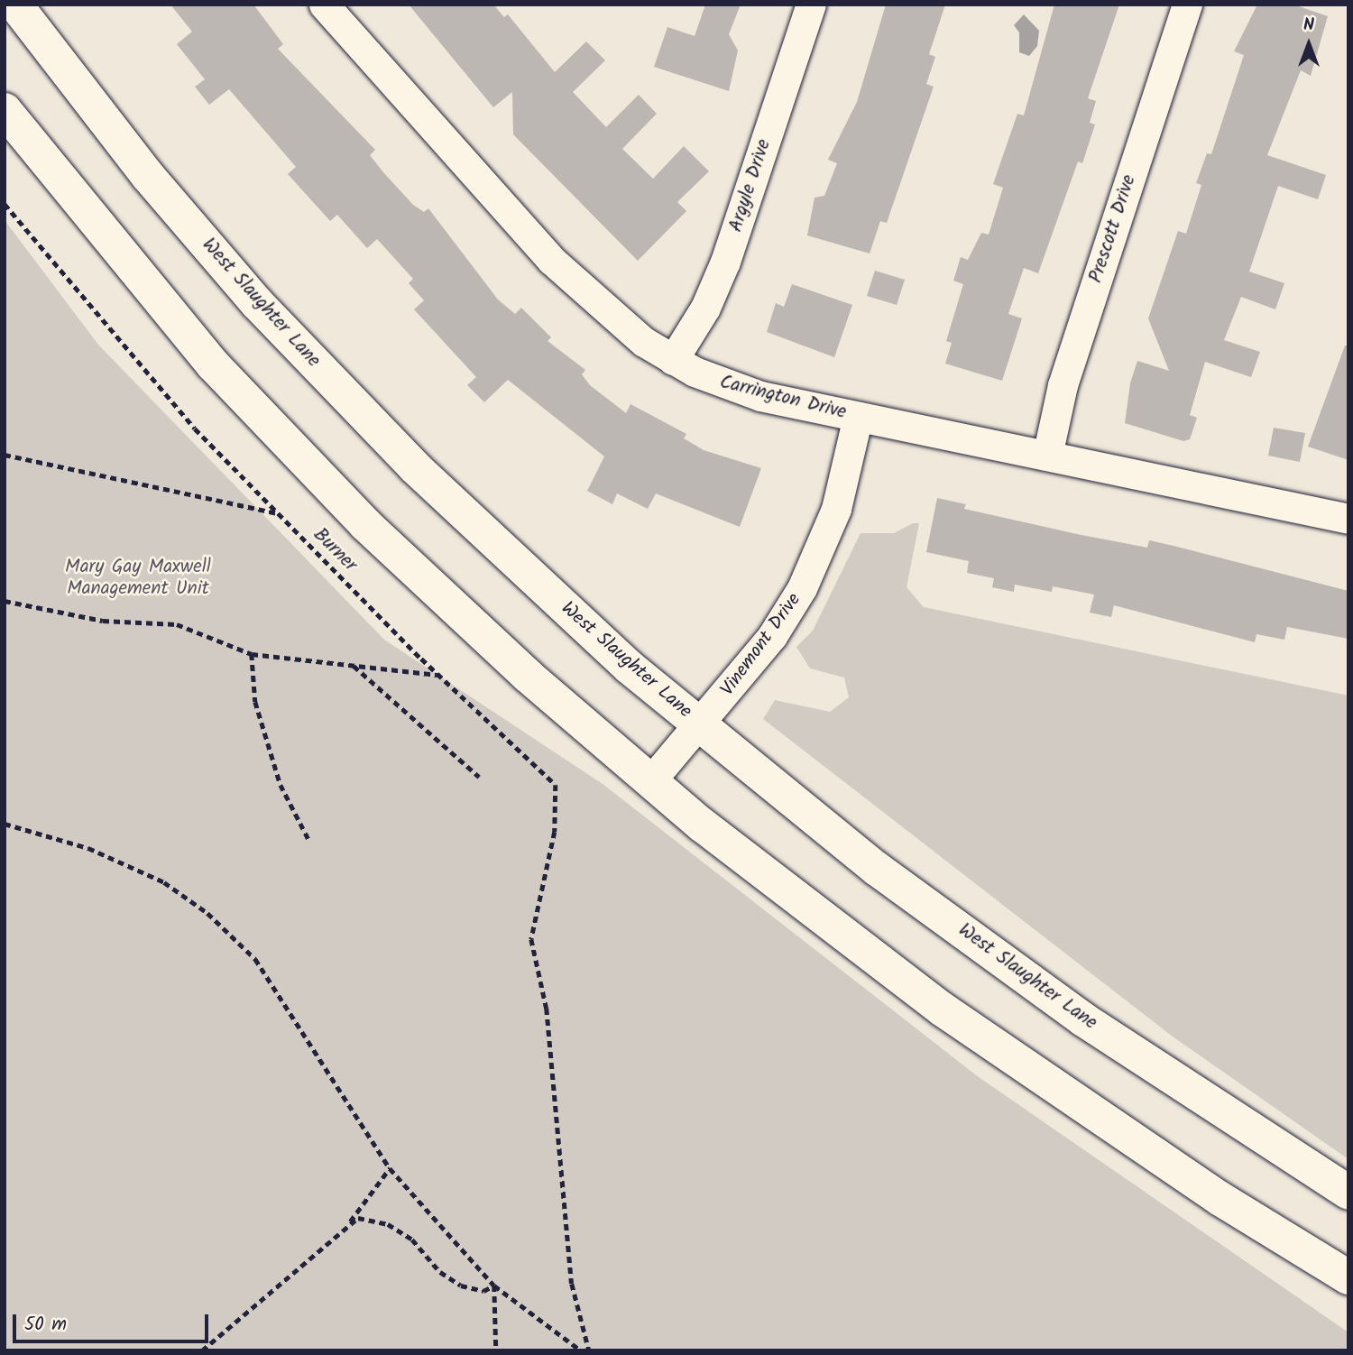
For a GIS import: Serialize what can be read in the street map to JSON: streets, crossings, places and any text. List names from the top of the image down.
{
  "streets": {
    "main road": ["West Slaughter Lane"],
    "street": [
      "Argyle Drive",
      "Prescott Drive",
      "Carrington Drive",
      "Vinemont Drive"
    ],
    "path": ["Burner"]
  },
  "crossings": [
    ["Argyle Drive", "Carrington Drive"],
    ["Prescott Drive", "Carrington Drive"],
    ["West Slaughter Lane", "Vinemont Drive"],
    ["Carrington Drive", "Vinemont Drive"]
  ],
  "parks": ["Mary Gay Maxwell Management Unit"],
  "scale_bar": "50 m",
  "north": "top"
}
